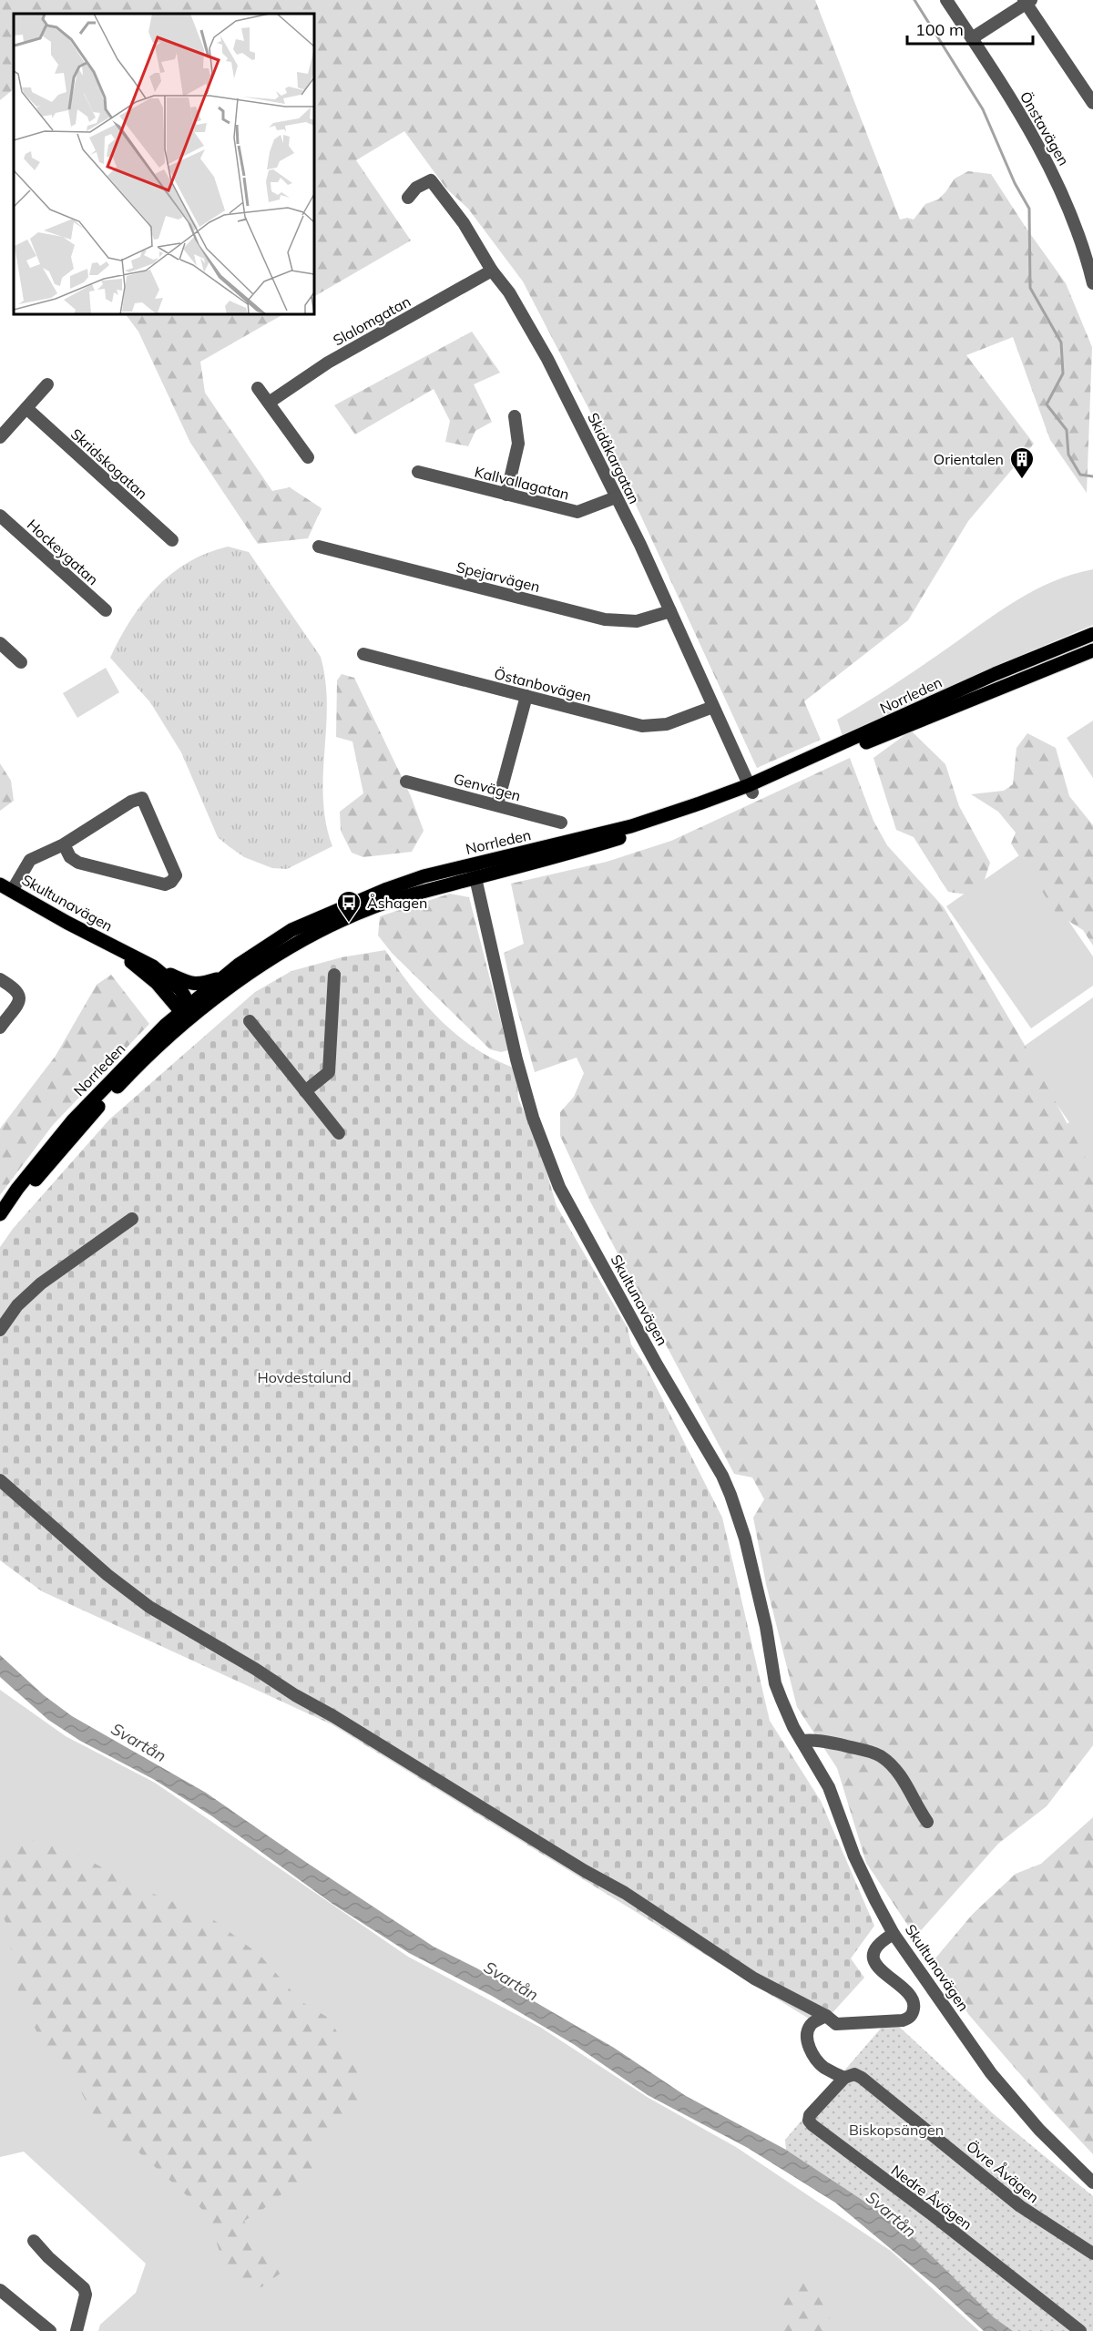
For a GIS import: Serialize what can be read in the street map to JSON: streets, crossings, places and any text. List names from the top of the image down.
{
  "streets": {
    "main road": ["Norrleden", "Skultunavägen"],
    "street": [
      "Önstavägen",
      "Slalomgatan",
      "Skidåkargatan",
      "Skridskogatan",
      "Kallvallagatan",
      "Hockeygatan",
      "Spejarvägen",
      "Östanbovägen",
      "Genvägen",
      "Övre Åvägen",
      "Nedre Åvägen"
    ]
  },
  "crossings": [
    ["Slalomgatan", "Skidåkargatan"],
    ["Skidåkargatan", "Kallvallagatan"],
    ["Skidåkargatan", "Spejarvägen"],
    ["Skidåkargatan", "Östanbovägen"],
    ["Skidåkargatan", "Norrleden"],
    ["Norrleden", "Skultunavägen"],
    ["Övre Åvägen", "Nedre Åvägen"]
  ],
  "water": ["Svartån"],
  "parks": ["Hovdestalund", "Biskopsängen"],
  "places": {
    "building": ["Orientalen"],
    "bus stop": ["Åshagen"]
  },
  "scale_bar": "100 m"
}
